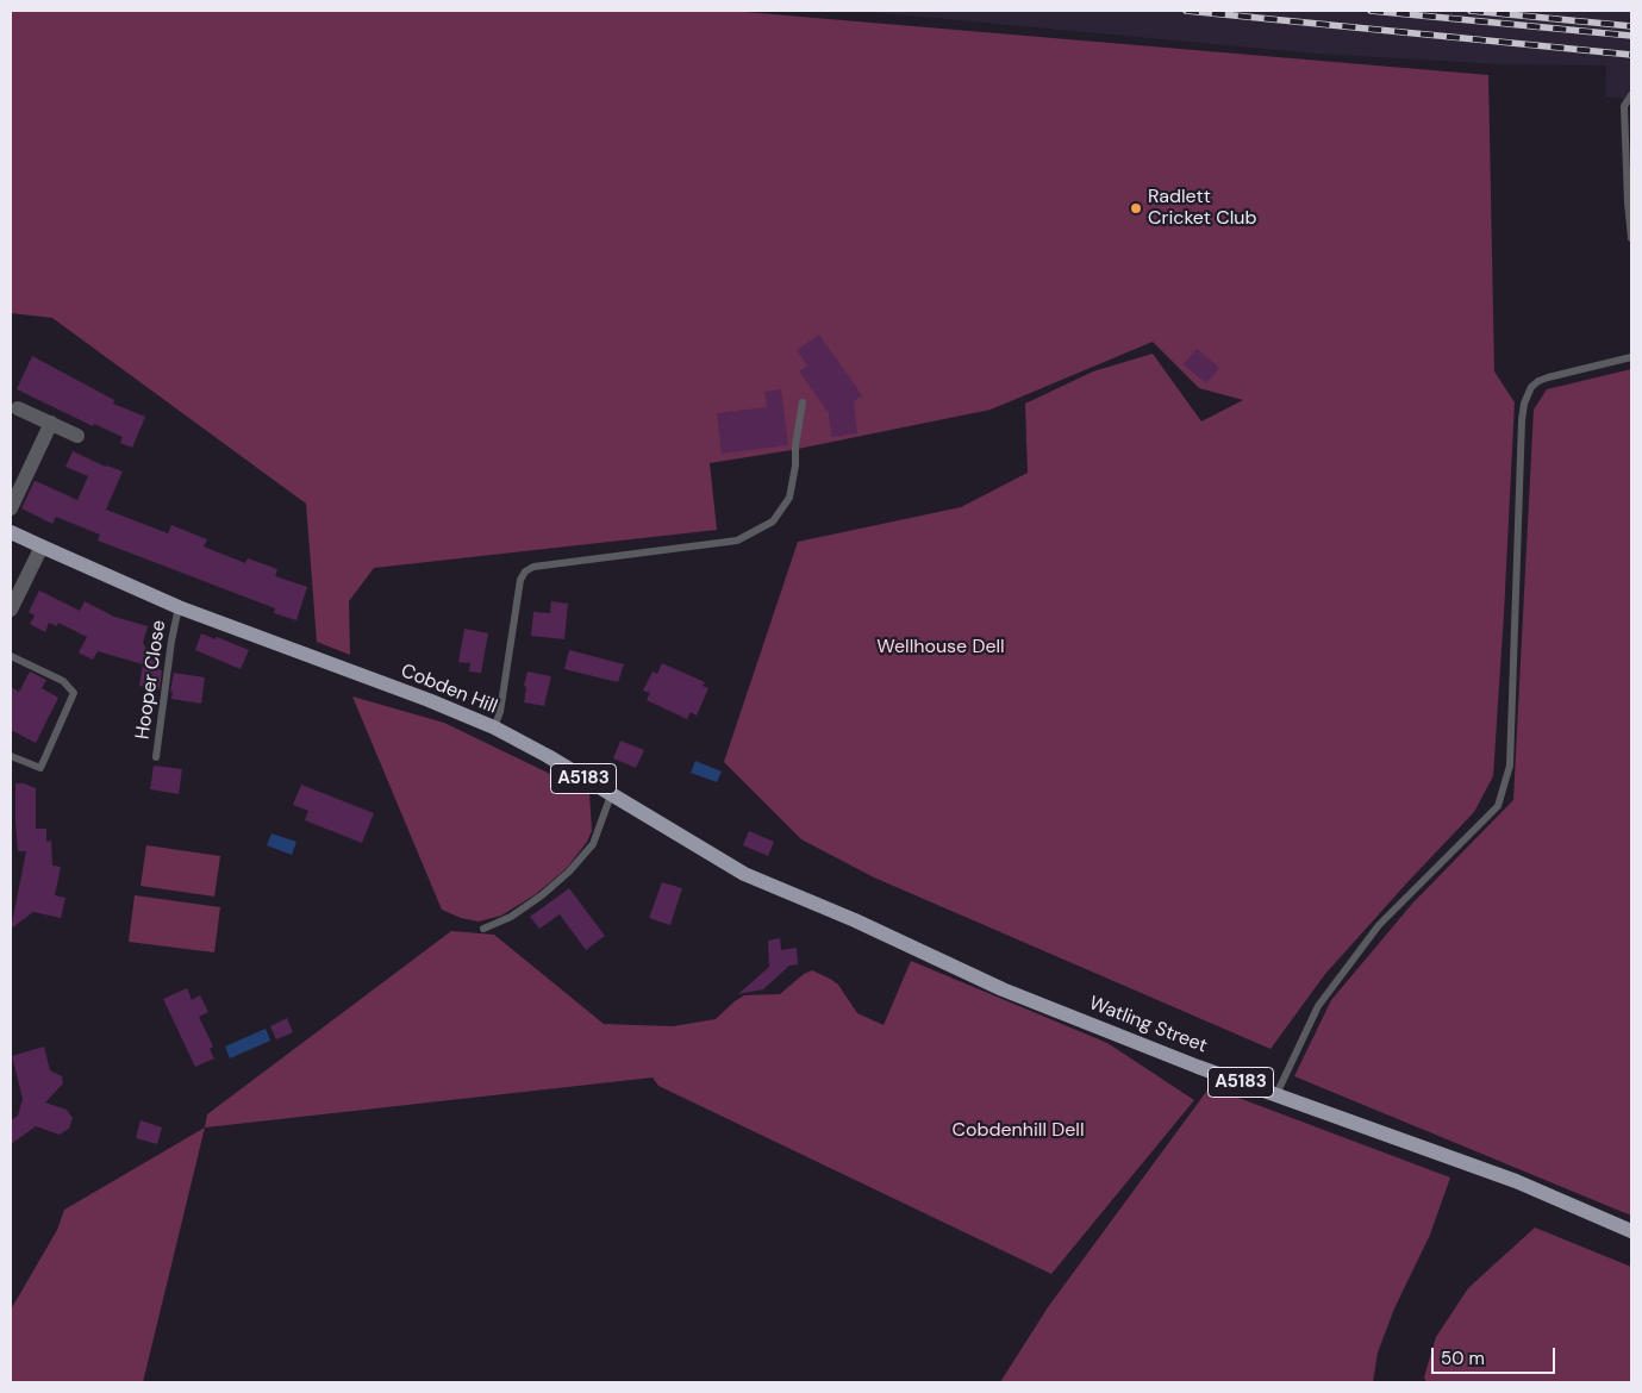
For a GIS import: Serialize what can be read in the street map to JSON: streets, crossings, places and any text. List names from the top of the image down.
{
  "streets": {
    "main road": ["Cobden Hill", "A5183", "Watling Street"],
    "lane": ["Hooper Close"]
  },
  "crossings": [
    ["Hooper Close", "Cobden Hill"],
    ["Cobden Hill", "Watling Street"]
  ],
  "parks": ["Wellhouse Dell", "Cobdenhill Dell"],
  "places": ["Radlett Cricket Club"],
  "scale_bar": "50 m"
}
